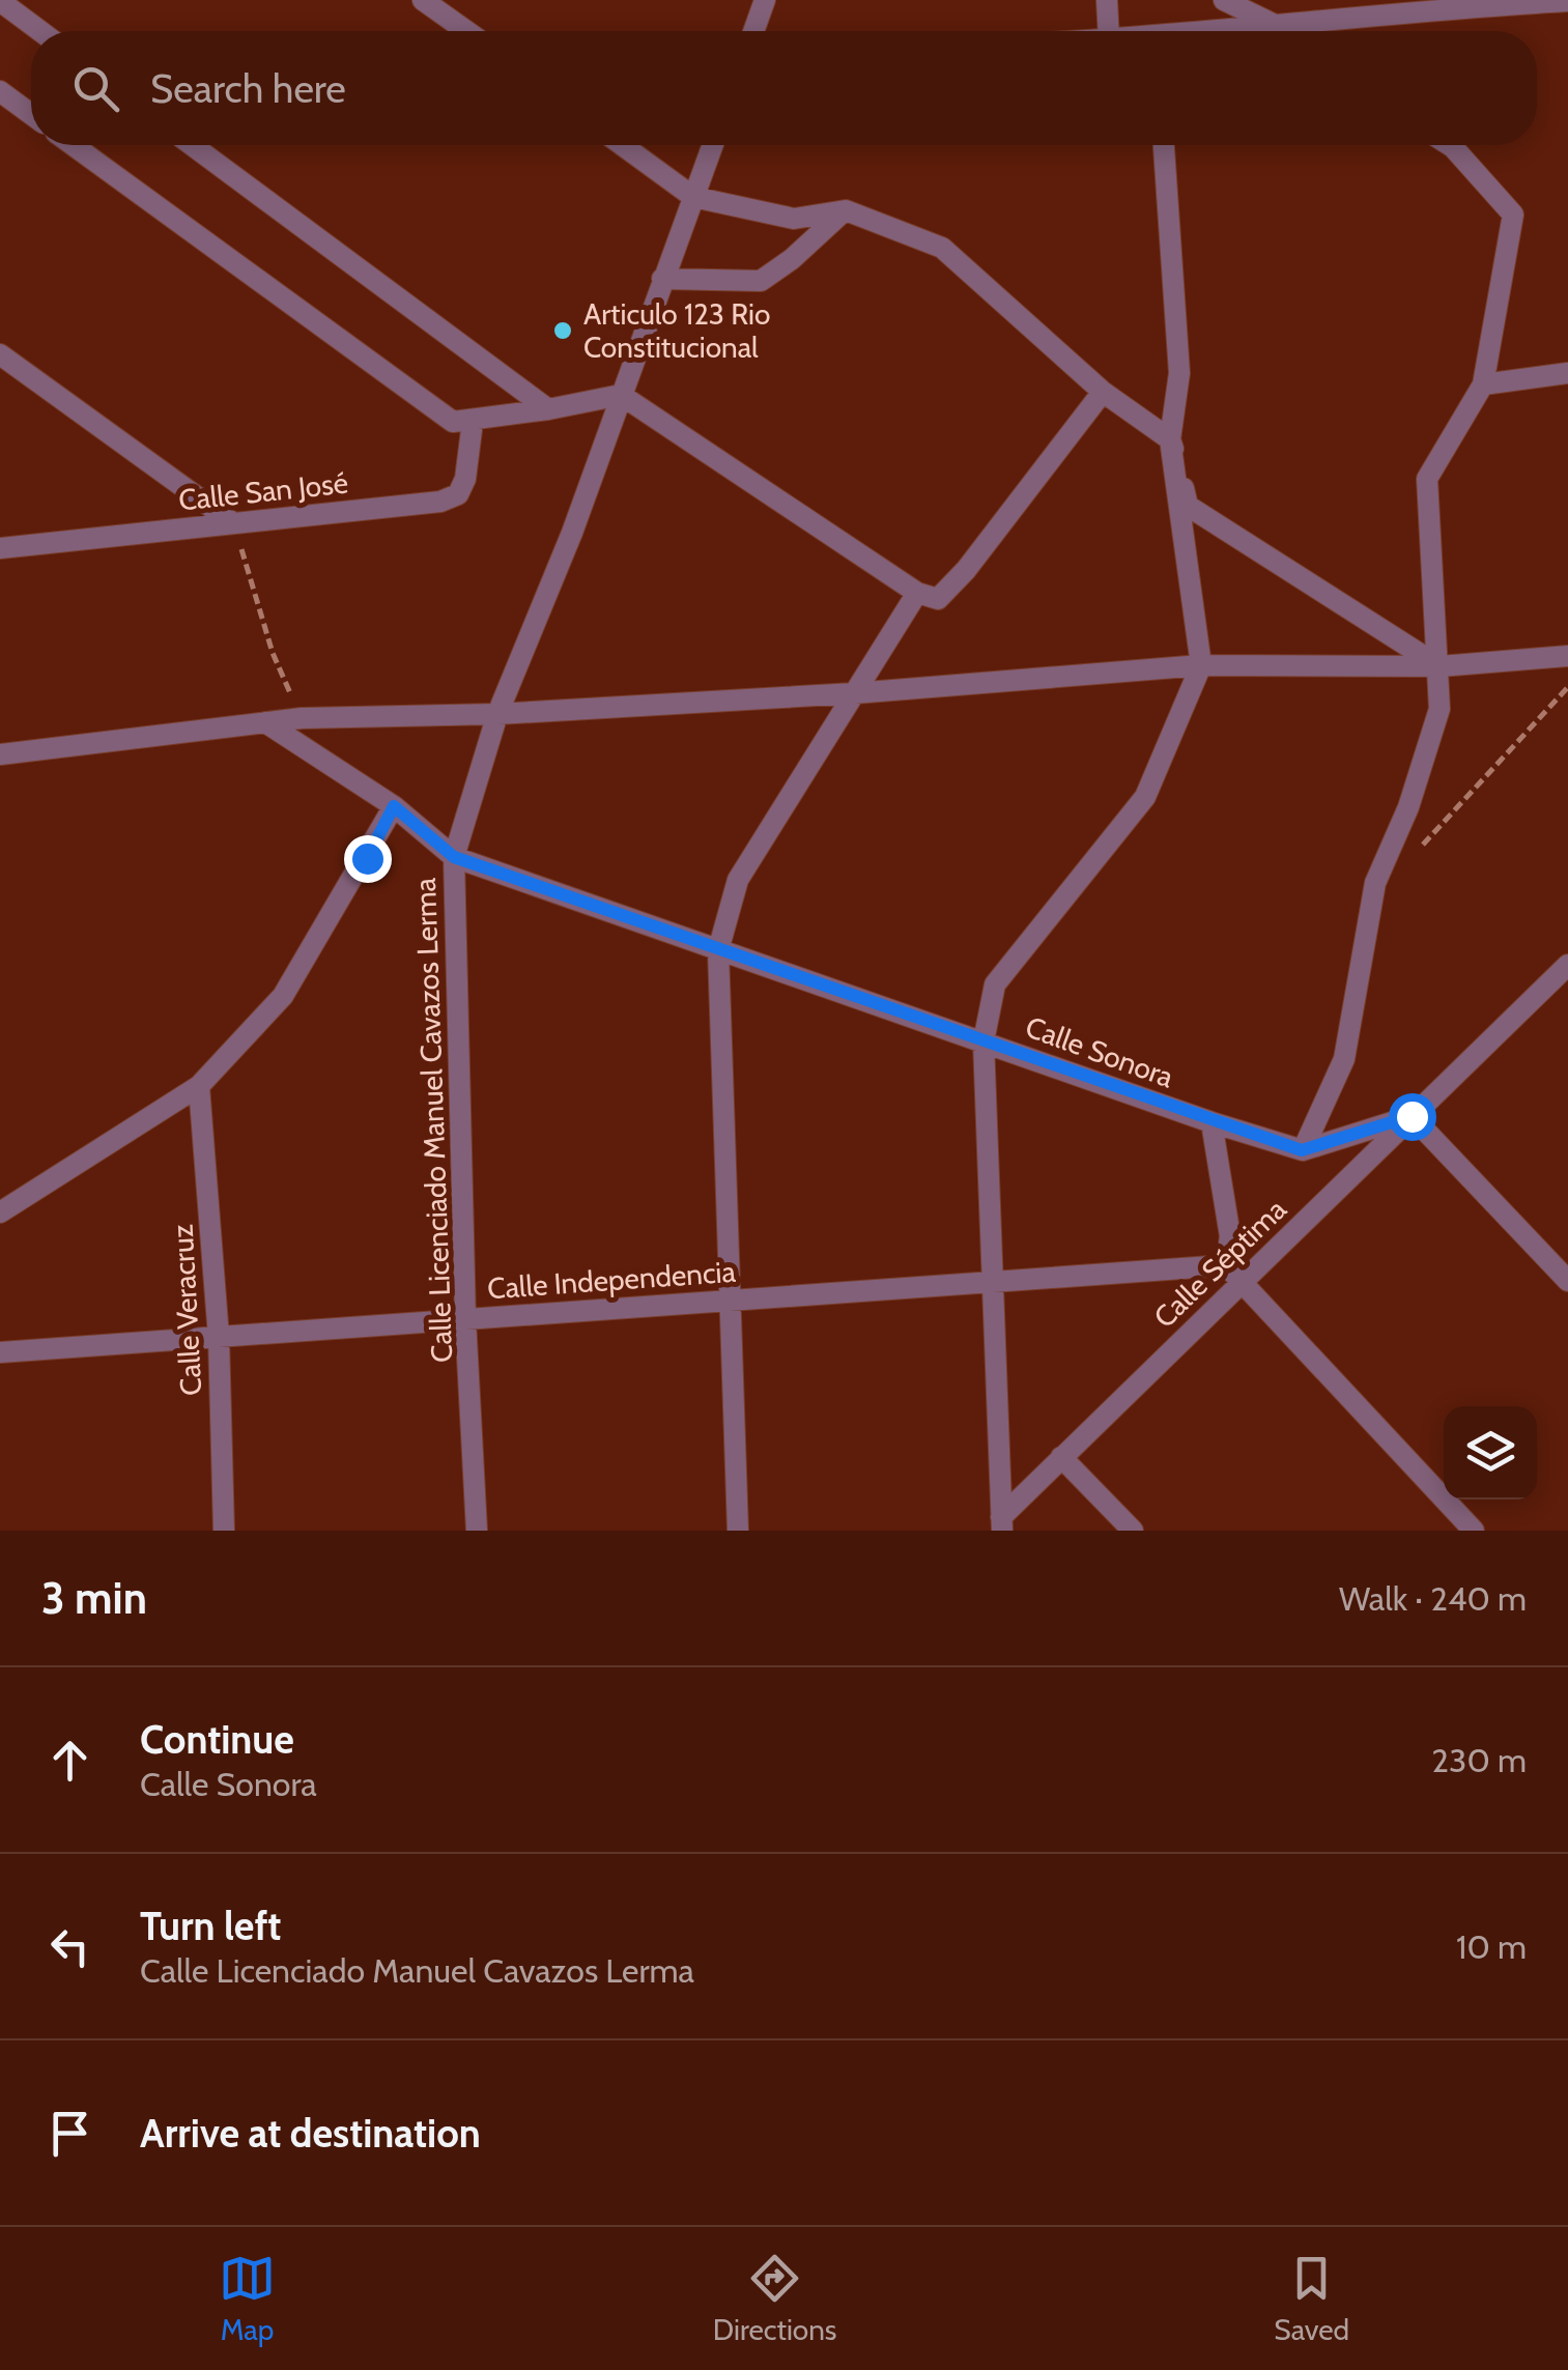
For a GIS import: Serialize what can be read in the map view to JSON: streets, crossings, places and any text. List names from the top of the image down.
{
  "streets": {
    "street": [
      "Calle San José",
      "Calle Sonora",
      "Calle Licenciado Manuel Cavazos Lerma",
      "Calle Séptima",
      "Calle Independencia",
      "Calle Veracruz"
    ]
  },
  "crossings": [
    ["Calle Sonora", "Calle Licenciado Manuel Cavazos Lerma"],
    ["Calle Licenciado Manuel Cavazos Lerma", "Calle Independencia"],
    ["Calle Independencia", "Calle Veracruz"]
  ],
  "places": ["Articulo 123 Rio Constitucional"],
  "page": {
    "search": "Search here",
    "heading": ["3 min", "Walk · 240 m"],
    "list": [
      ["Continue", "Calle Sonora", "230 m"],
      ["Turn left", "Calle Licenciado Manuel Cavazos Lerma", "10 m"],
      "Arrive at destination"
    ],
    "nav": ["Map", "Directions", "Saved"]
  }
}
